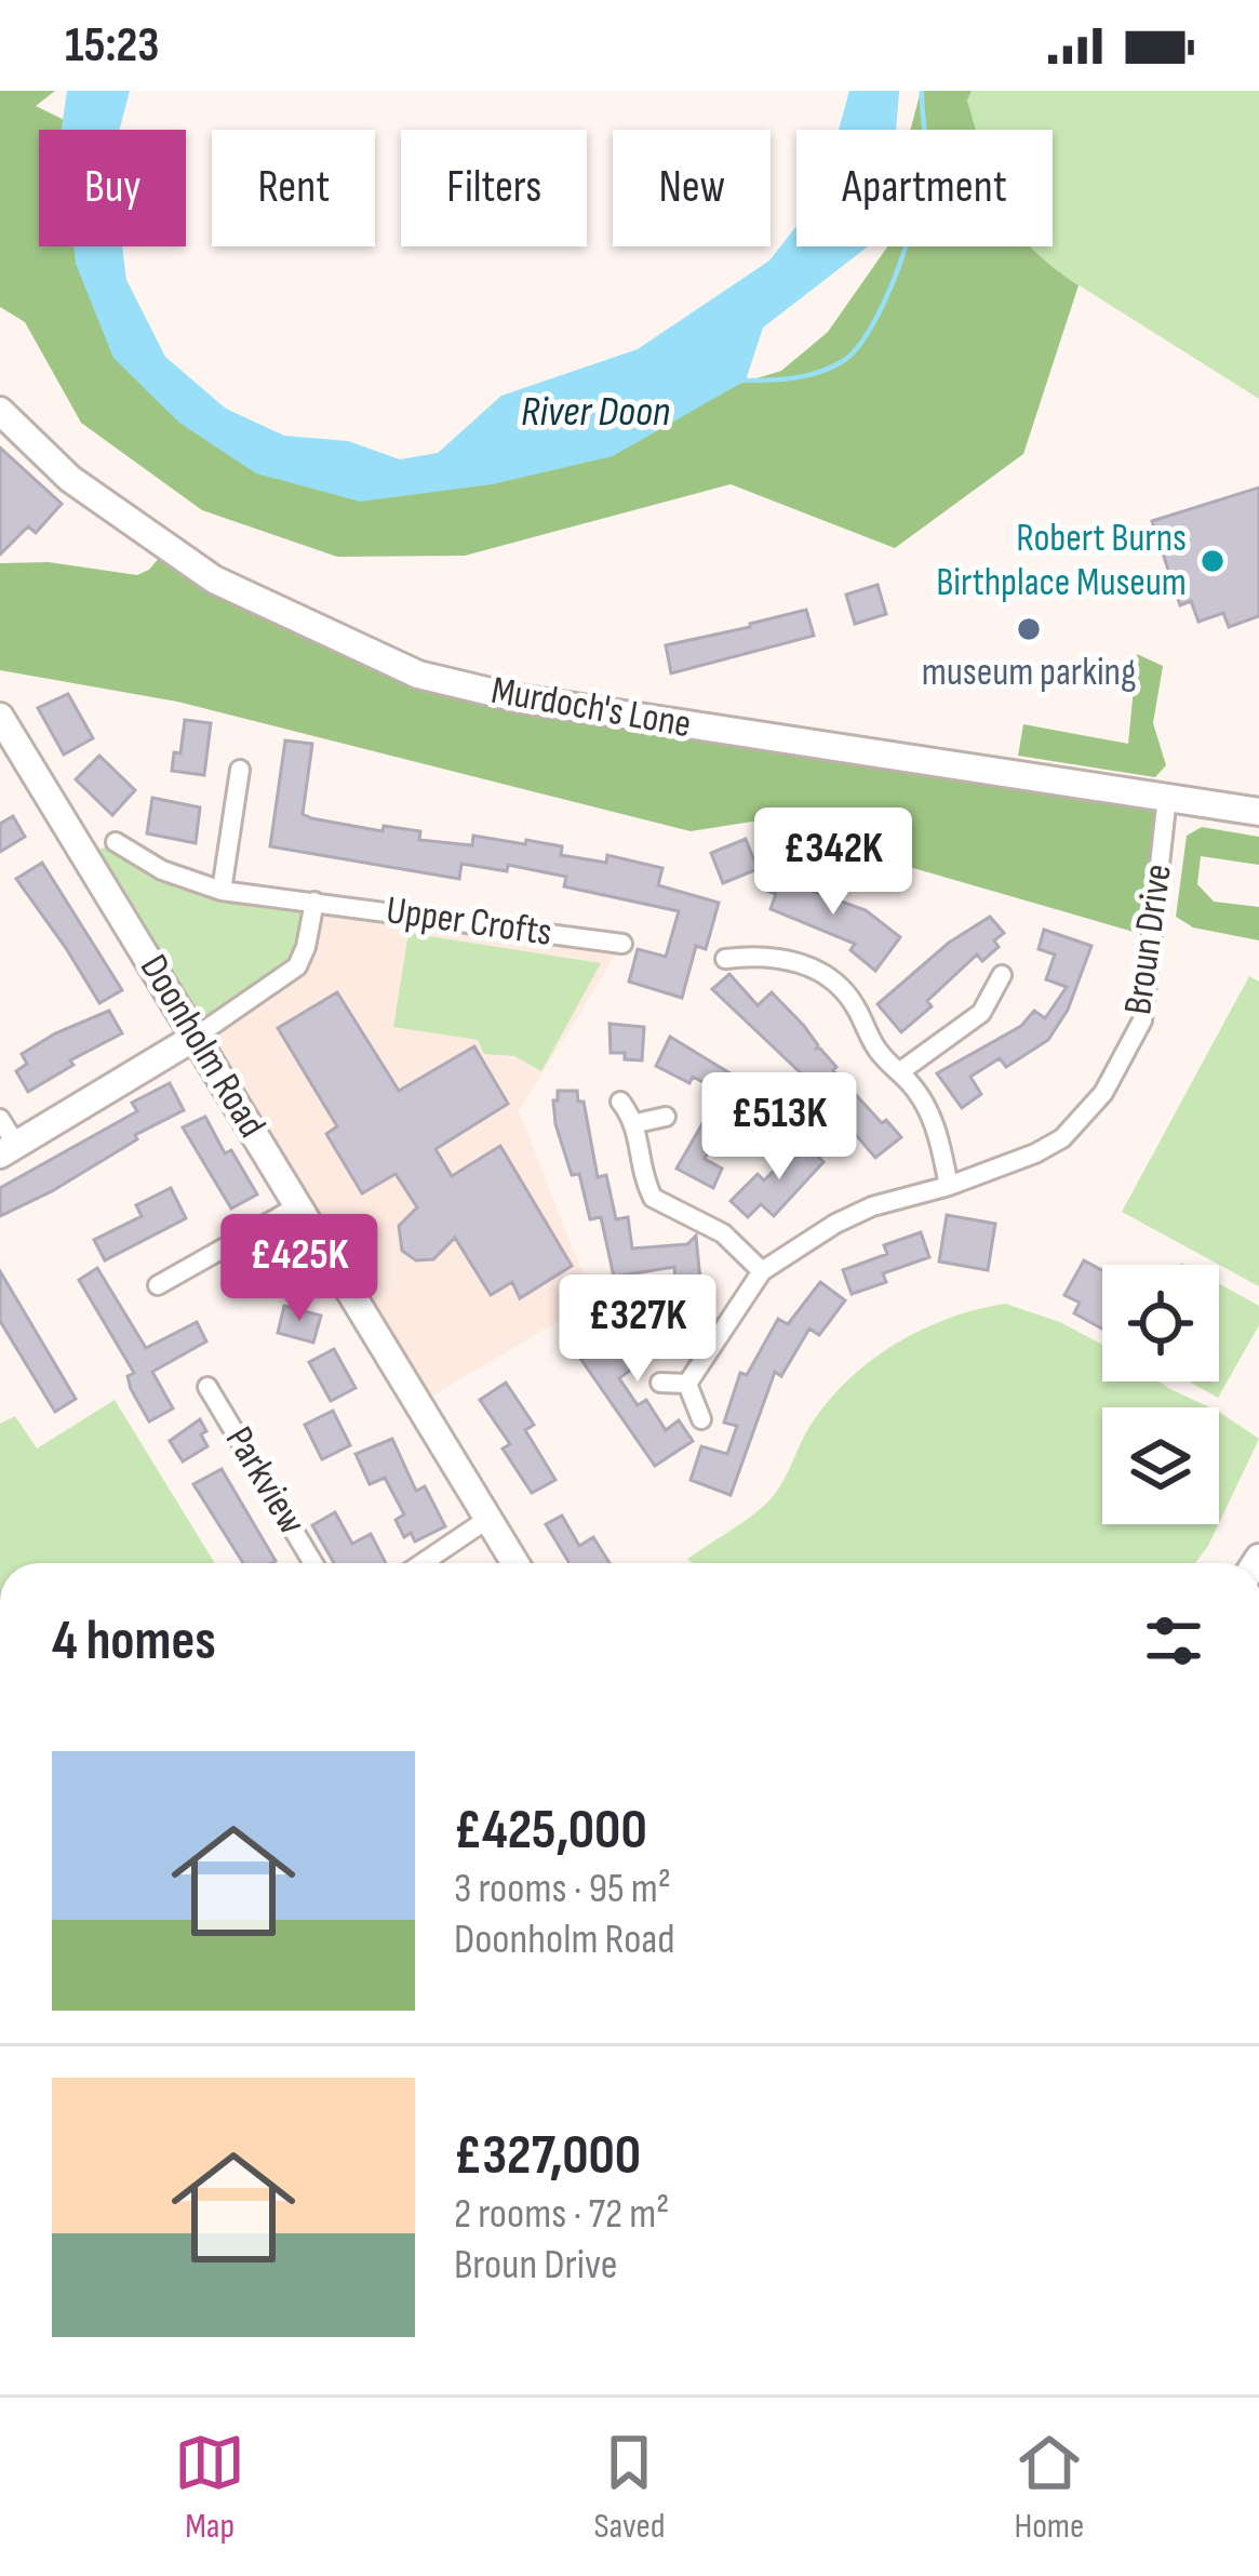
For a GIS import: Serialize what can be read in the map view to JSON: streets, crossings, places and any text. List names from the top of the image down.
{
  "streets": {
    "street": [
      "Murdoch's Lone",
      "Upper Crofts",
      "Broun Drive",
      "Doonholm Road",
      "Parkview"
    ]
  },
  "crossings": [
    ["Murdoch's Lone", "Broun Drive"]
  ],
  "water": ["River Doon"],
  "places": ["Robert Burns Birthplace Museum", "museum parking"],
  "page": {
    "status": "15:23",
    "chip": [
      "Buy",
      "Rent",
      "Filters",
      "New",
      "Apartment"
    ],
    "price": [
      "£342K",
      "£513K",
      "£425K",
      "£327K"
    ],
    "heading": "4 homes",
    "list": [
      {
        "name": "£425,000",
        "note": "3 rooms · 95 m² · Doonholm Road"
      },
      {
        "name": "£327,000",
        "note": "2 rooms · 72 m² · Broun Drive"
      }
    ],
    "tabs": ["Map", "Saved", "Home"]
  }
}
